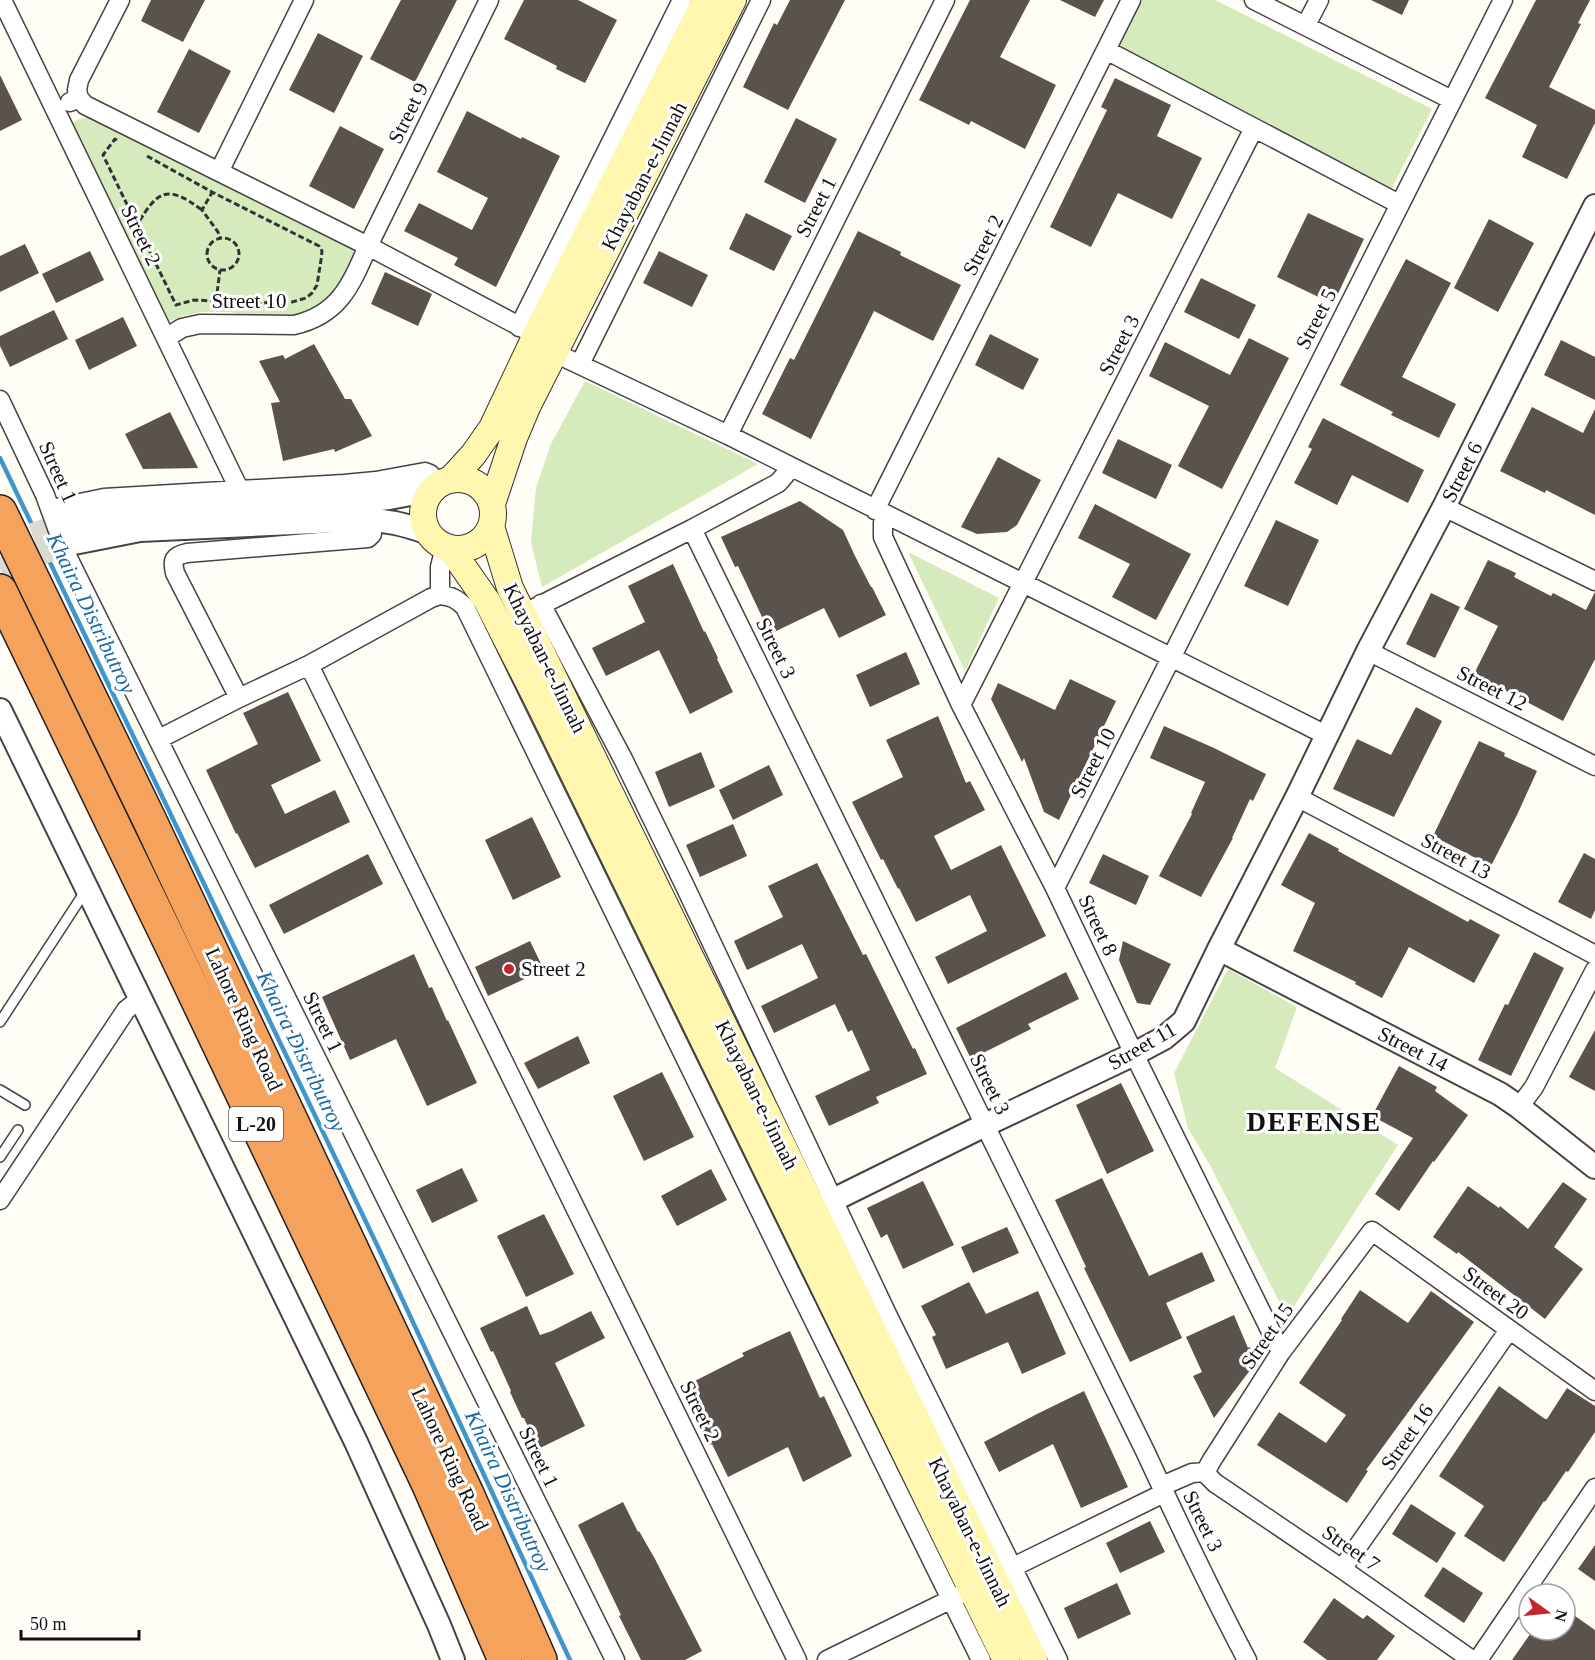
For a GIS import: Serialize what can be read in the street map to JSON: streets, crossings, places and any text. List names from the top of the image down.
{
  "streets": {
    "highway": ["Lahore Ring Road", "L-20"],
    "main road": ["Khayaban-e-Jinnah"],
    "street": [
      "Street 9",
      "Street 1",
      "Street 2",
      "Street 10",
      "Street 5",
      "Street 3",
      "Street 6",
      "Street 12",
      "Street 13",
      "Street 8",
      "Street 11",
      "Street 14",
      "Street 20",
      "Street 15",
      "Street 16",
      "Street 7"
    ]
  },
  "crossings": [
    ["Street 9", "Street 10"],
    ["Khayaban-e-Jinnah", "Street 11"],
    ["Street 2", "Street 10"],
    ["Street 2", "Street 8"],
    ["Street 10", "Street 5"],
    ["Street 10", "Street 8"],
    ["Street 3", "Street 11"],
    ["Street 6", "Street 12"],
    ["Street 6", "Street 11"],
    ["Street 13", "Street 11"],
    ["Street 8", "Street 11"],
    ["Street 8", "Street 15"],
    ["Street 11", "Street 14"],
    ["Street 20", "Street 15"],
    ["Street 20", "Street 16"],
    ["Street 15", "Street 7"],
    ["Street 16", "Street 7"]
  ],
  "districts": ["DEFENSE"],
  "water": ["Khaira Distributroy"],
  "places": ["Street 2"],
  "scale_bar": "50 m",
  "north": "right"
}
